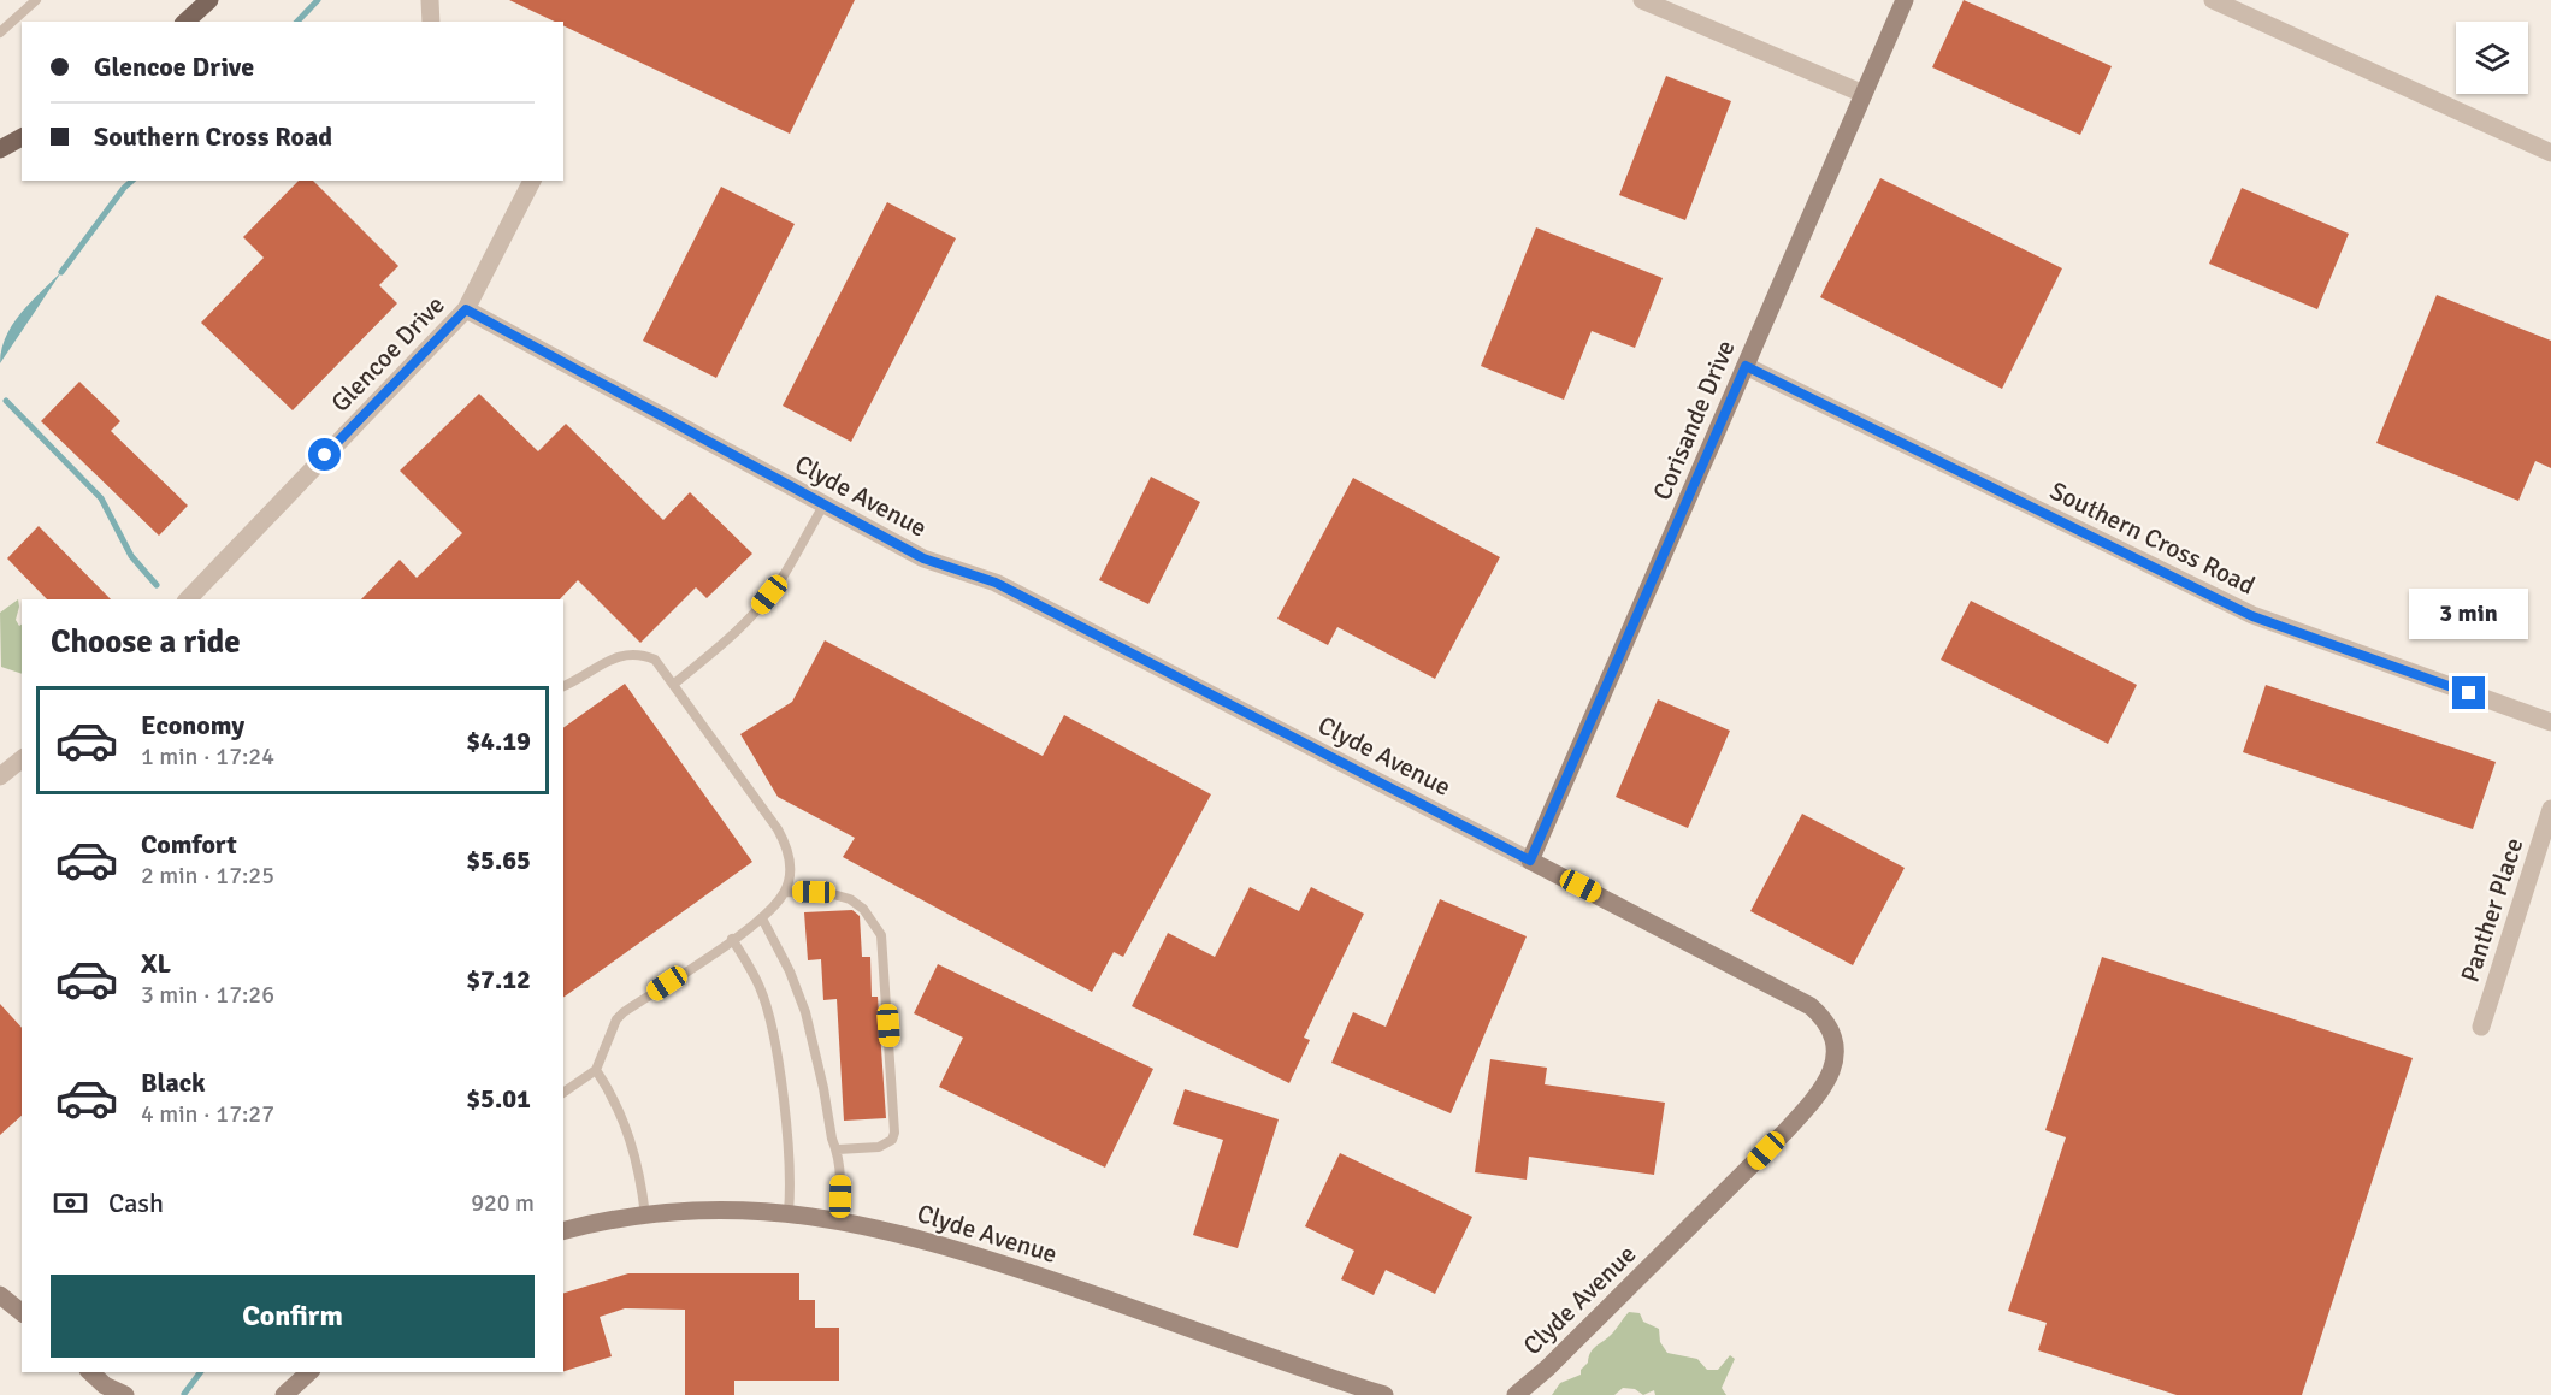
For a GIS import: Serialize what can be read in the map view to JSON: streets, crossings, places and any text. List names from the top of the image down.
{
  "streets": {
    "street": [
      "Glencoe Drive",
      "Corisande Drive",
      "Clyde Avenue",
      "Southern Cross Road",
      "Panther Place"
    ]
  },
  "crossings": [
    ["Glencoe Drive", "Clyde Avenue"],
    ["Corisande Drive", "Clyde Avenue"],
    ["Corisande Drive", "Southern Cross Road"]
  ],
  "page": {
    "banner": ["Glencoe Drive", "Southern Cross Road"],
    "bubble": "3 min",
    "heading": "Choose a ride",
    "list": [
      {
        "name": "Economy",
        "note": "1 min · 17:24",
        "value": "$4.19"
      },
      {
        "name": "Comfort",
        "note": "2 min · 17:25",
        "value": "$5.65"
      },
      {
        "name": "XL",
        "note": "3 min · 17:26",
        "value": "$7.12"
      },
      {
        "name": "Black",
        "note": "4 min · 17:27",
        "value": "$5.01"
      }
    ],
    "pay": ["Cash", "920 m"],
    "buttons": "Confirm"
  }
}
